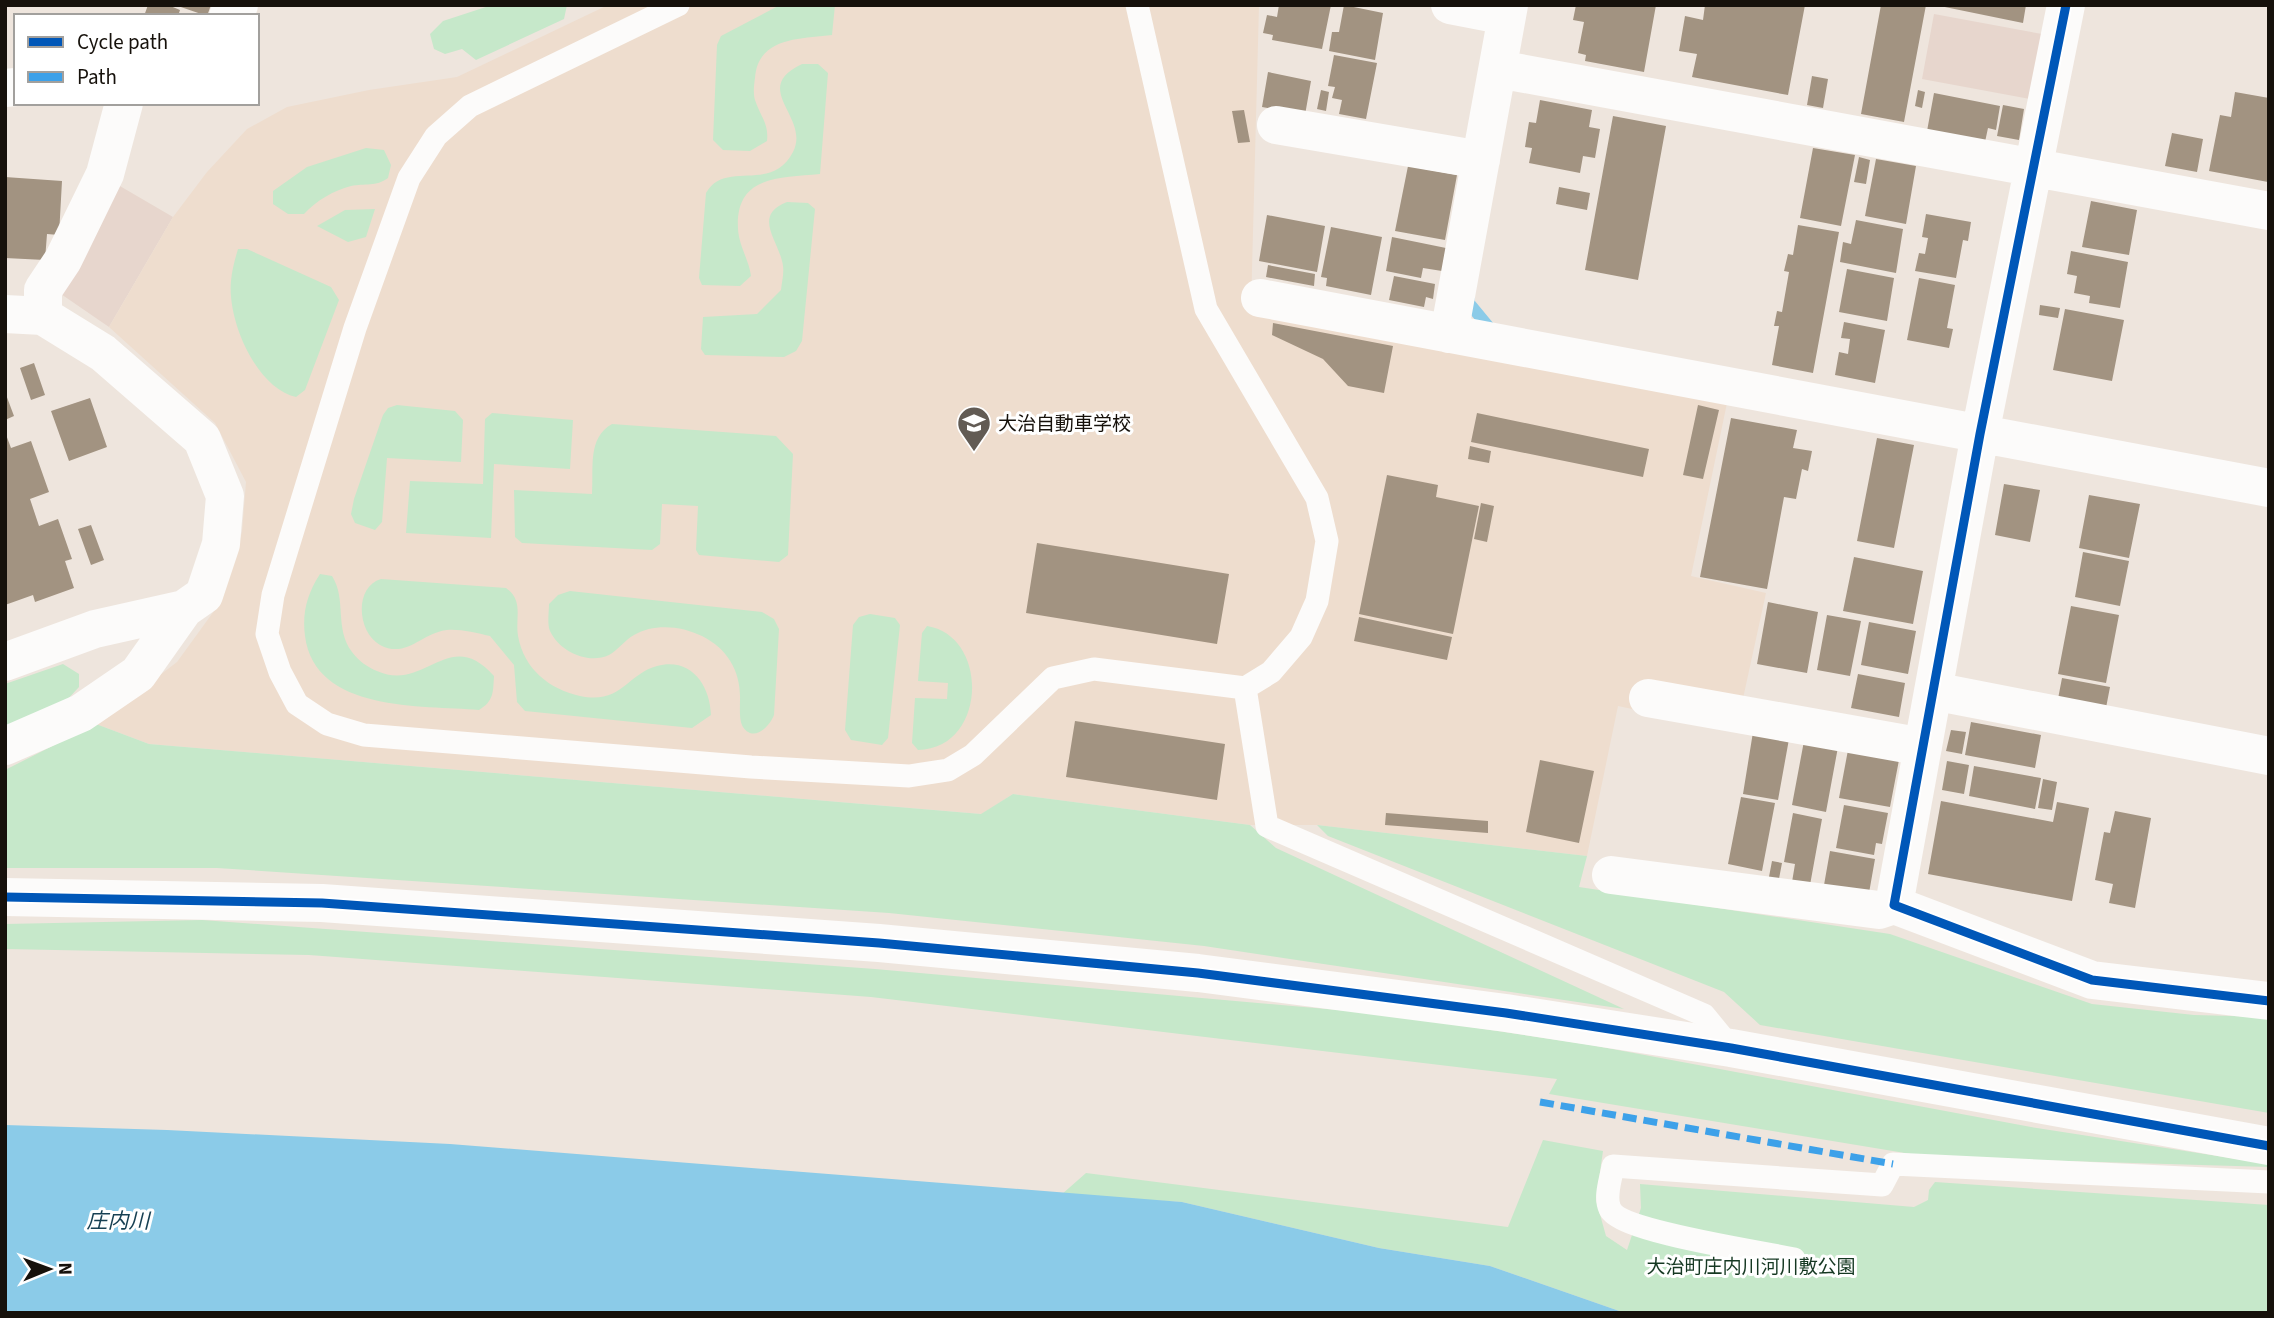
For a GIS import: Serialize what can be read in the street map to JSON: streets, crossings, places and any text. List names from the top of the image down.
{
  "water": ["庄内川"],
  "parks": ["大治町庄内川河川敷公園"],
  "places": {
    "school or university": ["大治自動車学校"]
  },
  "legend": ["Cycle path", "Path"],
  "north": "right"
}
